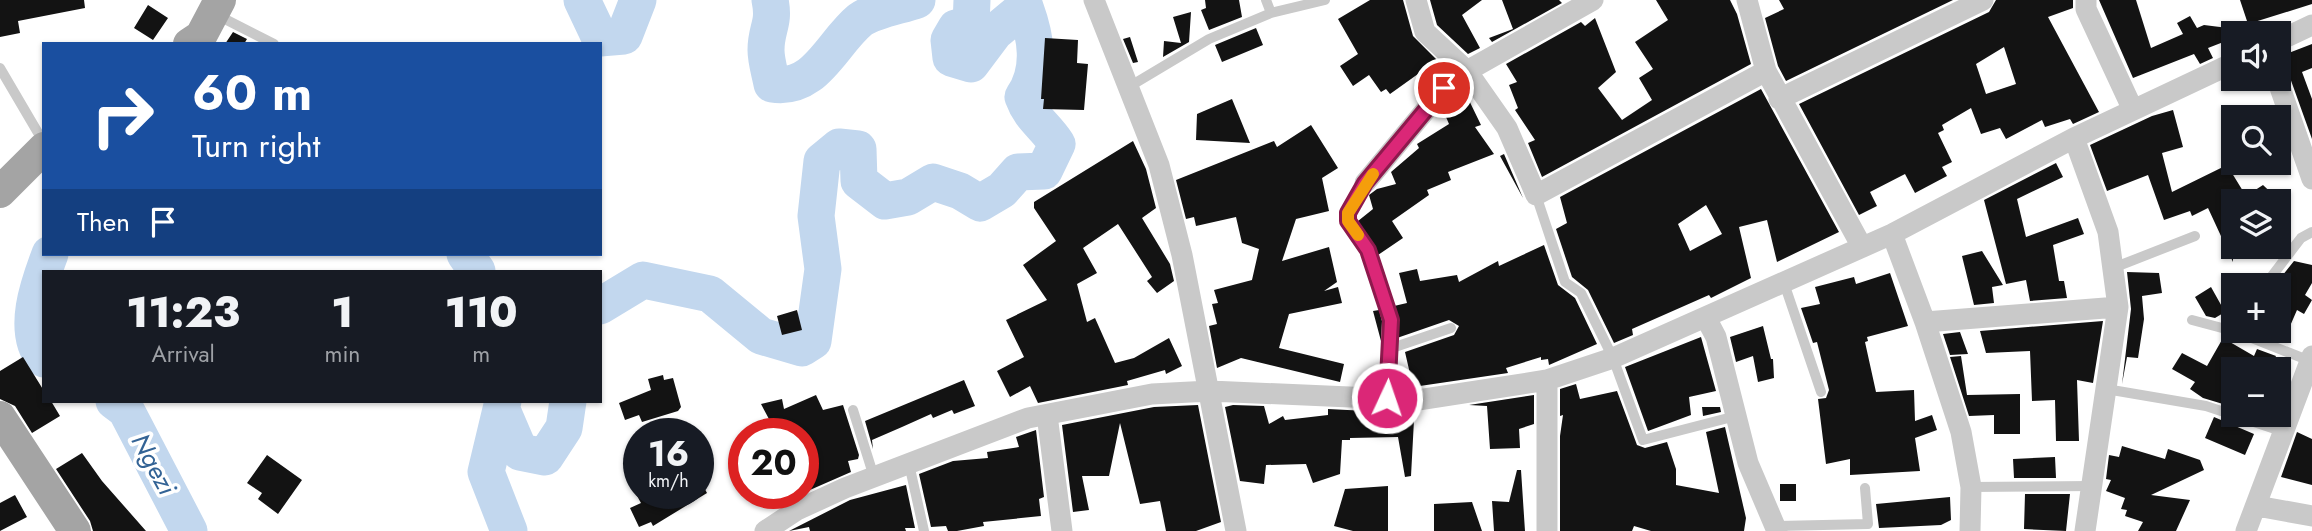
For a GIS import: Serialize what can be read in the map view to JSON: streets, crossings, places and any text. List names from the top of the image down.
{
  "water": ["Ngezi"],
  "page": {
    "map_buttons": ["+", "−"],
    "turn": ["60 m", "Turn right"],
    "then": "Then",
    "eta": [
      "11:23",
      "Arrival",
      "1",
      "min",
      "110",
      "m"
    ],
    "speed": "16 km/h",
    "limit": "20"
  }
}
